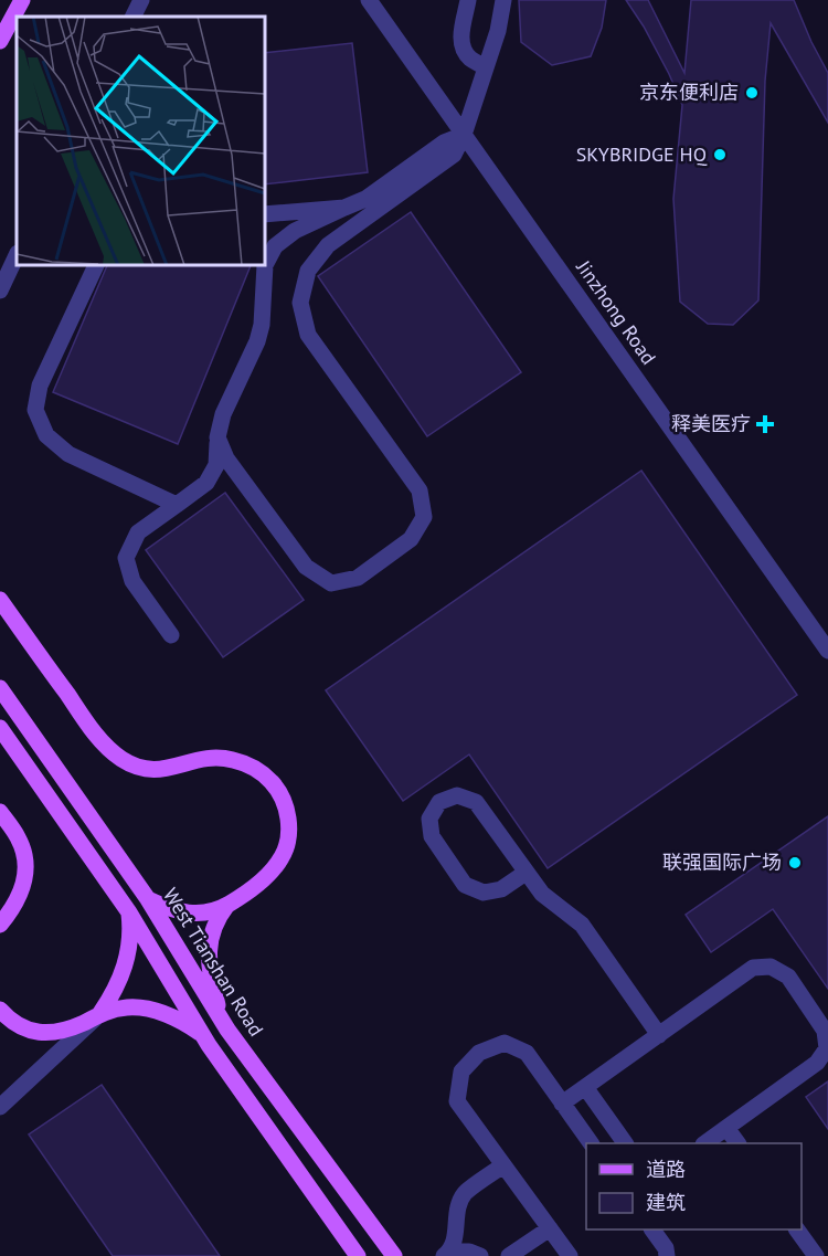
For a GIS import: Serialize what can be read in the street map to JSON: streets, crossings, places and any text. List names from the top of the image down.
{
  "streets": {
    "main road": ["West Tianshan Road"],
    "street": ["Jinzhong Road"]
  },
  "places": {
    "other": ["京东便利店", "SKYBRIDGE HQ", "联强国际广场"],
    "health": ["释美医疗"]
  },
  "legend": ["道路", "建筑"]
}
